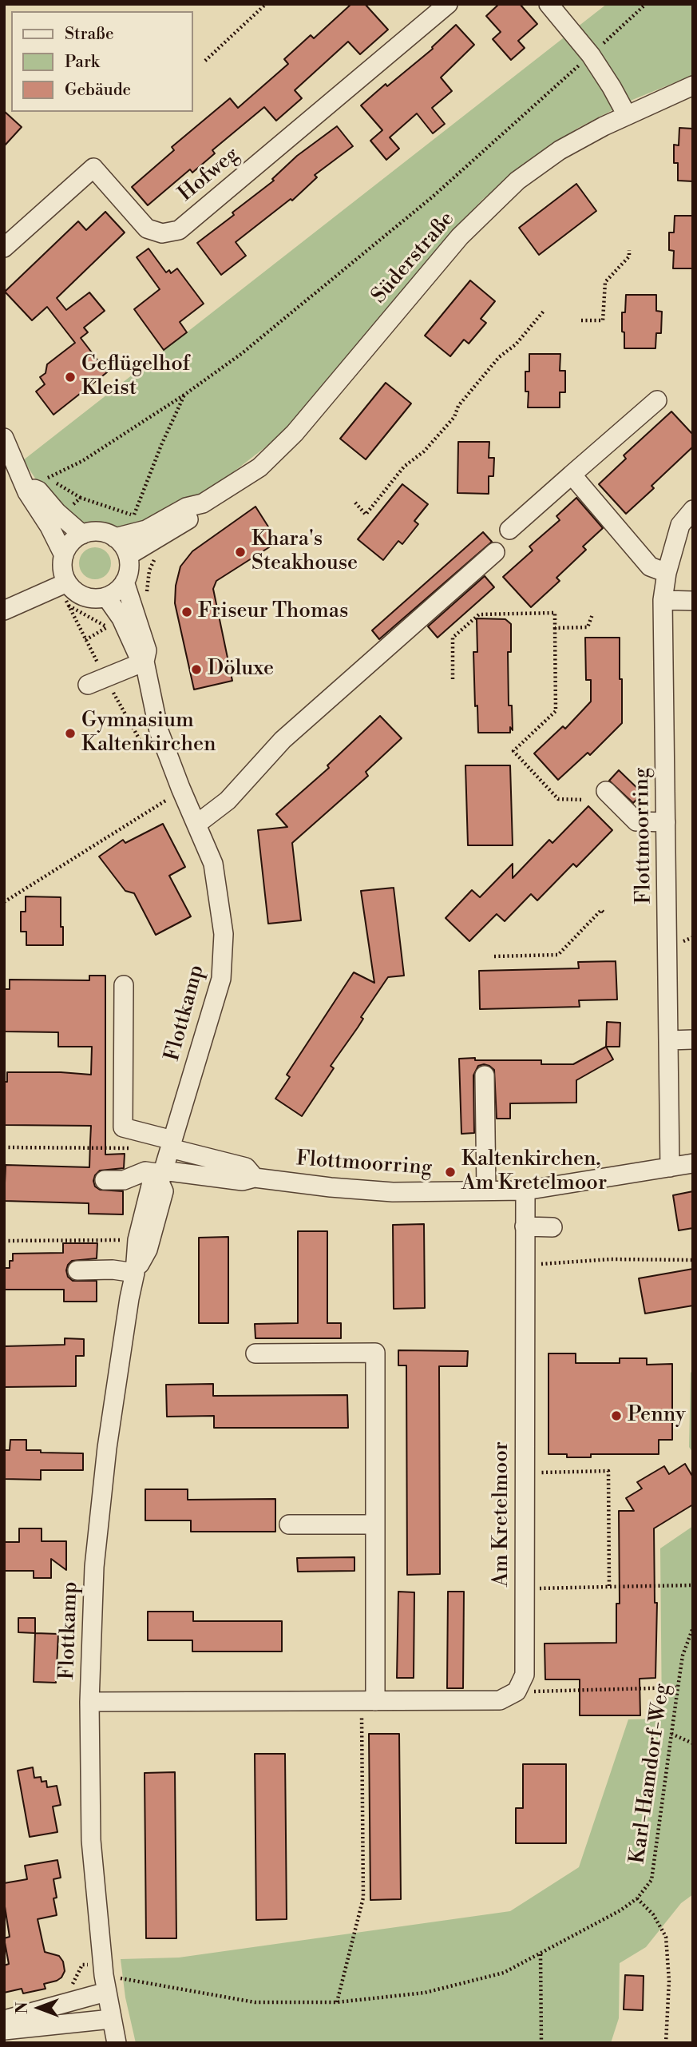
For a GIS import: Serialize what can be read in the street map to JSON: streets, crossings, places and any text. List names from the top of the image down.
{
  "streets": {
    "street": [
      "Hofweg",
      "Süderstraße",
      "Flottmoorring",
      "Flottkamp",
      "Am Kretelmoor"
    ],
    "path": ["Karl-Hamdorf-Weg"]
  },
  "crossings": [
    ["Süderstraße", "Flottkamp"],
    ["Flottmoorring", "Flottkamp"],
    ["Flottmoorring", "Am Kretelmoor"],
    ["Flottkamp", "Karl-Hamdorf-Weg"]
  ],
  "places": [
    "Geflügelhof Kleist",
    "Khara's Steakhouse",
    "Friseur Thomas",
    "Döluxe",
    "Gymnasium Kaltenkirchen",
    "Kaltenkirchen, Am Kretelmoor",
    "Penny"
  ],
  "legend": ["Straße", "Park", "Gebäude"],
  "north": "left"
}
